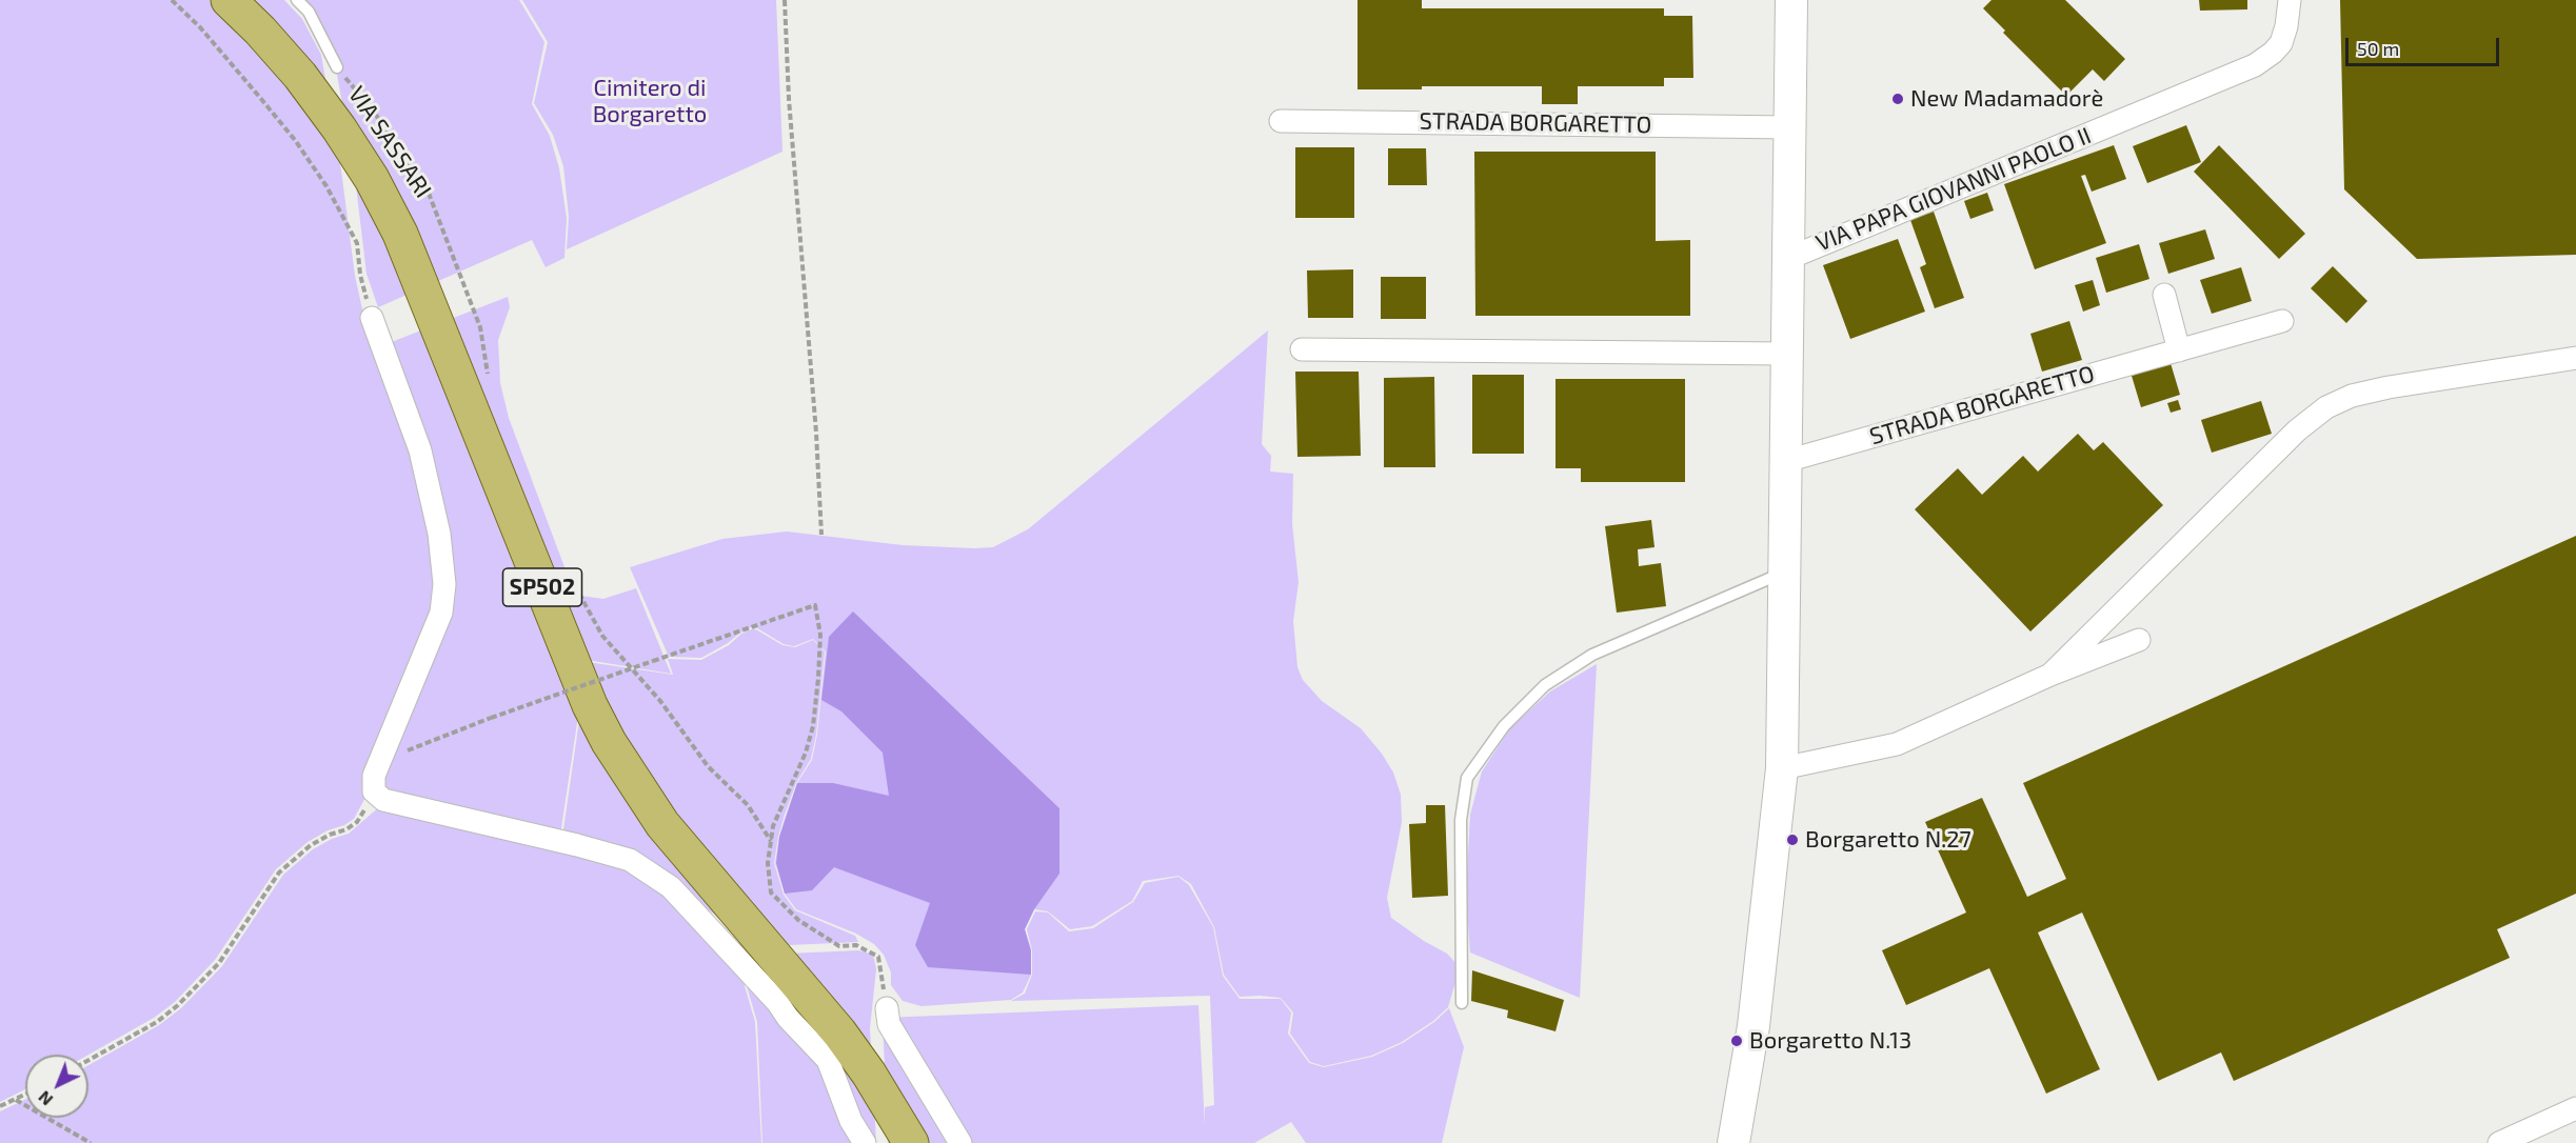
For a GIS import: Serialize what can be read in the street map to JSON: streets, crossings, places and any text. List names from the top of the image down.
{
  "streets": {
    "main road": ["SP502"],
    "street": ["STRADA BORGARETTO", "VIA PAPA GIOVANNI PAOLO II"],
    "lane": ["VIA SASSARI"]
  },
  "parks": ["Cimitero di Borgaretto"],
  "places": ["New Madamadorè", "Borgaretto N.27", "Borgaretto N.13"],
  "scale_bar": "50 m",
  "north": "bottom left"
}
